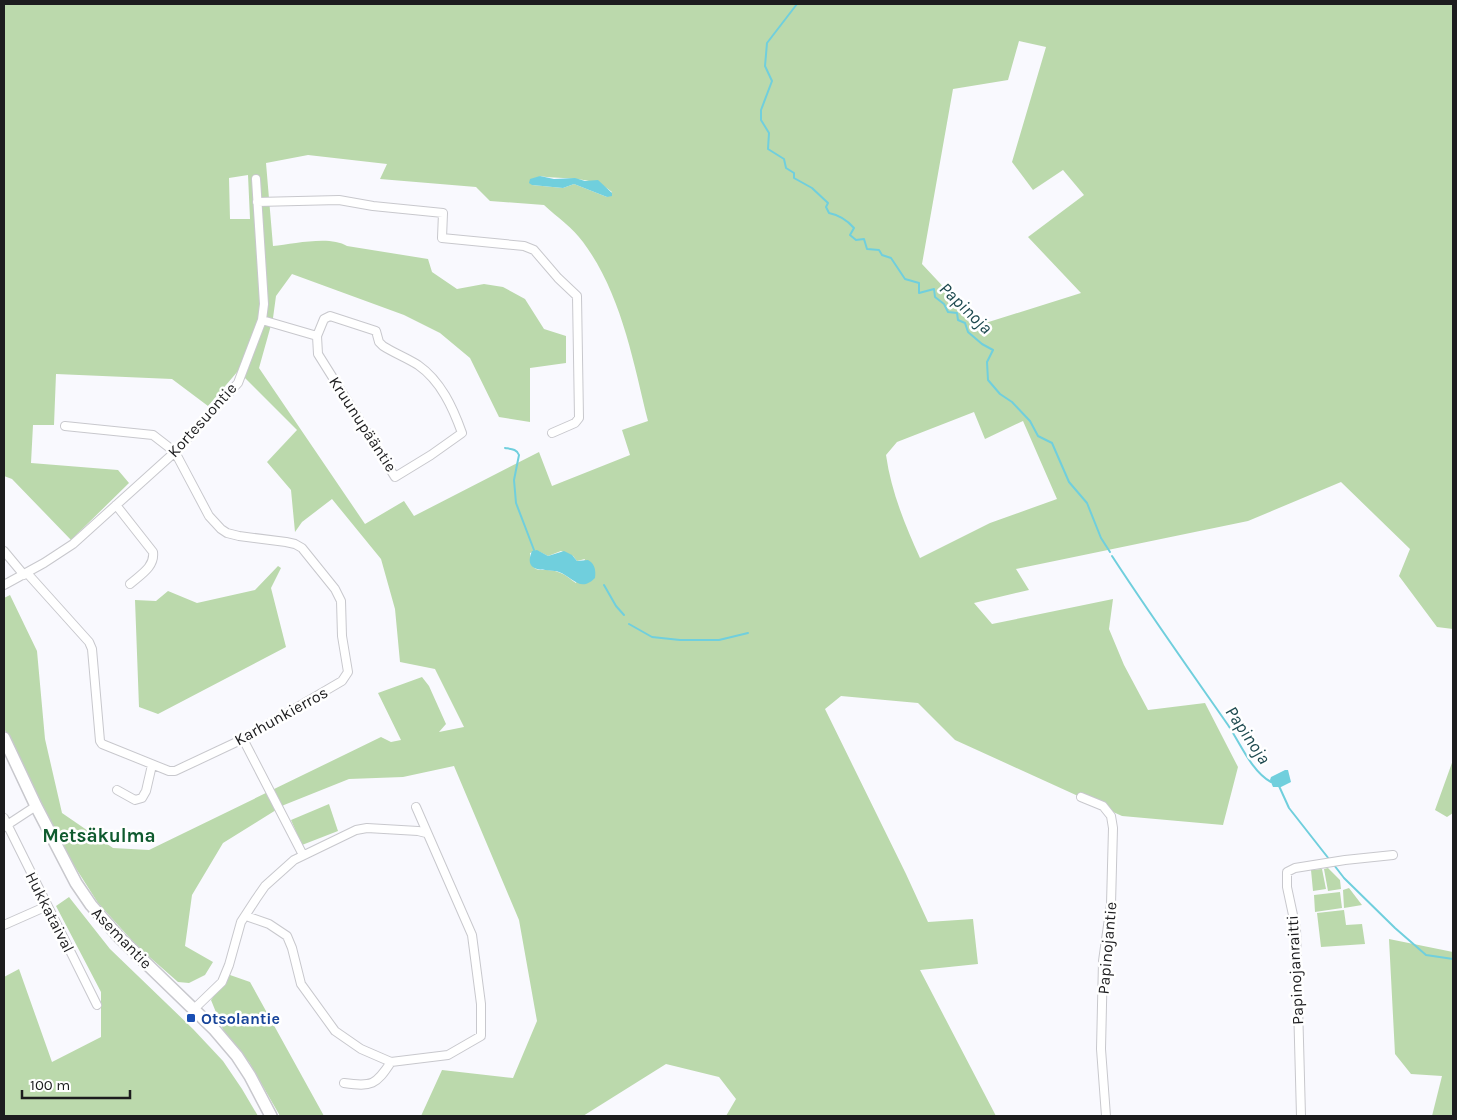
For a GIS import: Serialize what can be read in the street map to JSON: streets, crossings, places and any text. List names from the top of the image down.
{
  "streets": {
    "main road": ["Asemantie"],
    "street": [
      "Kortesuontie",
      "Kruunupääntie",
      "Karhunkierros",
      "Hukkataival",
      "Papinojantie",
      "Papinojanraitti"
    ]
  },
  "crossings": [
    ["Kortesuontie", "Karhunkierros"]
  ],
  "districts": ["Metsäkulma"],
  "water": ["Papinoja"],
  "places": {
    "transit": ["Otsolantie"]
  },
  "scale_bar": "100 m"
}
